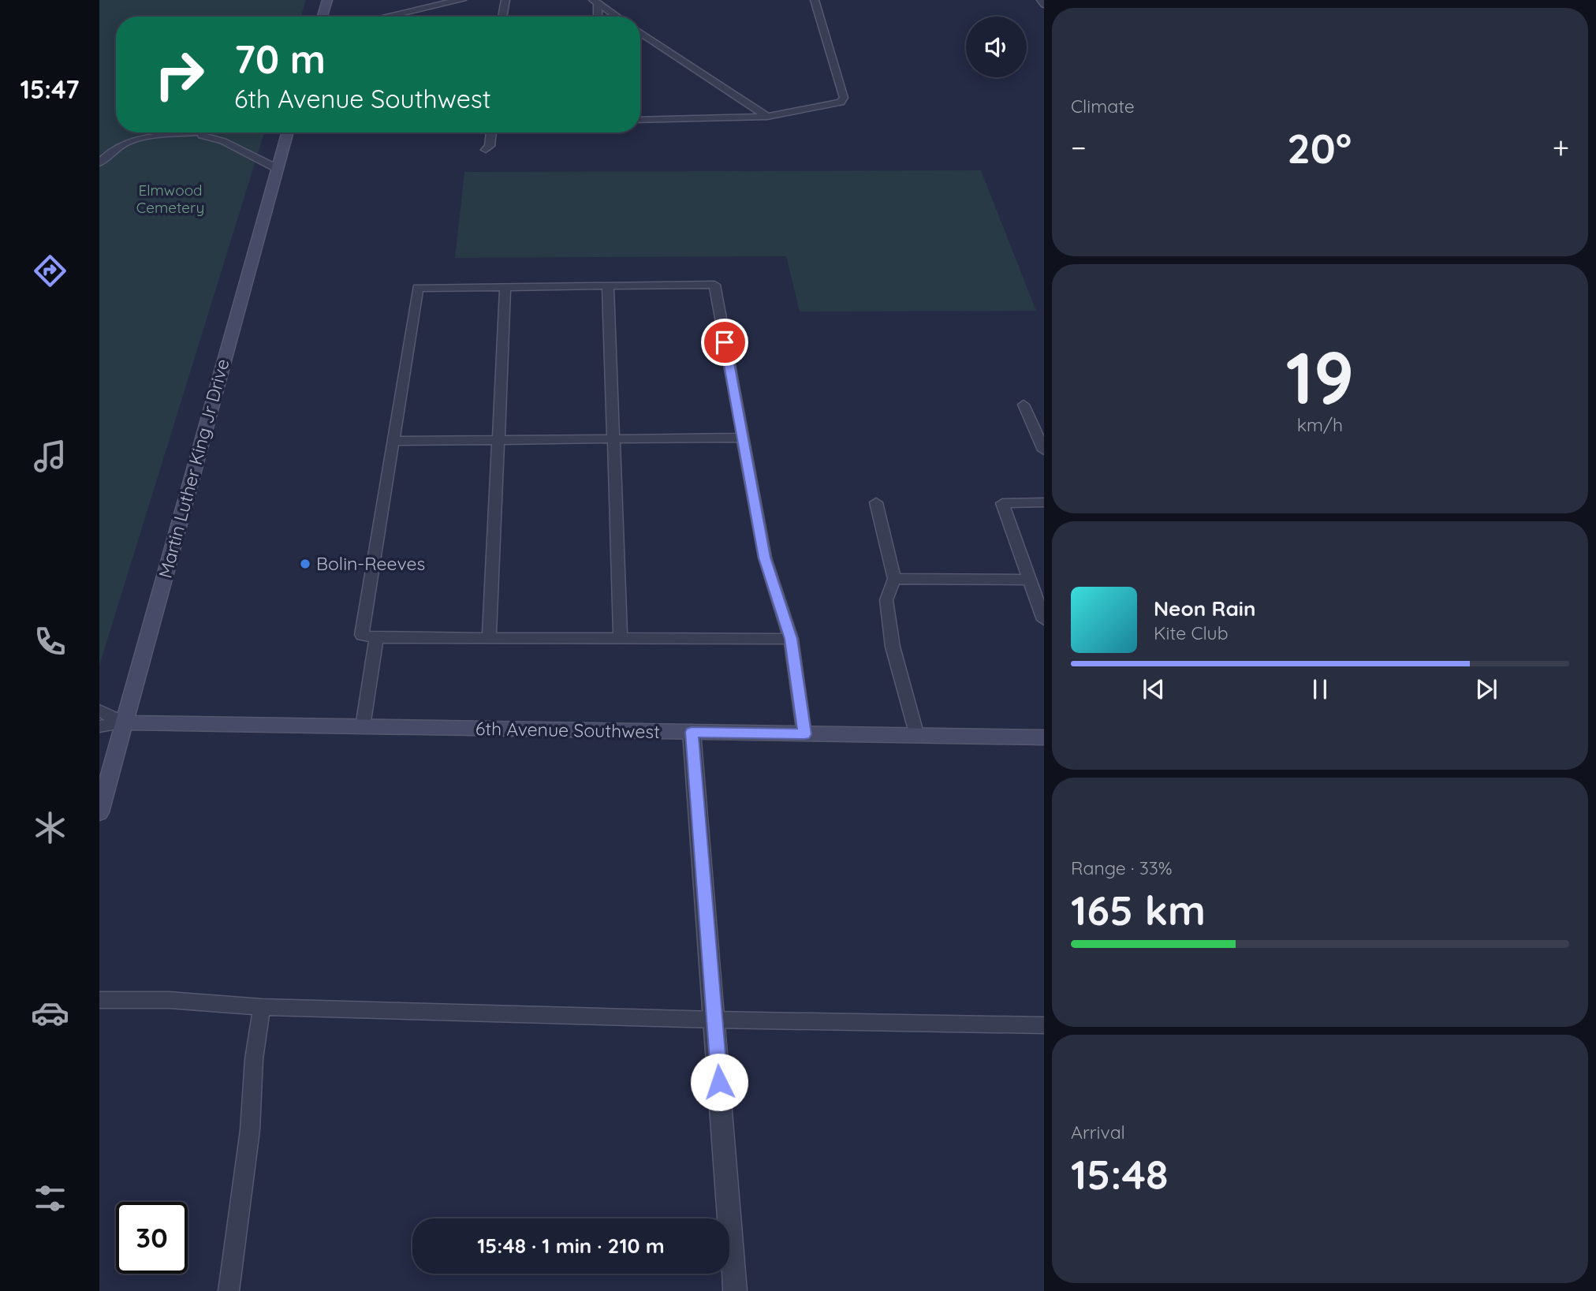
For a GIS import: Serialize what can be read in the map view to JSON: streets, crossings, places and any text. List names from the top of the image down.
{
  "streets": {
    "main road": ["Martin Luther King Jr Drive", "6th Avenue Southwest"]
  },
  "crossings": [
    ["Martin Luther King Jr Drive", "6th Avenue Southwest"]
  ],
  "parks": ["Elmwood Cemetery"],
  "places": ["Bolin-Reeves"],
  "page": {
    "tabs": "15:47",
    "tile": [
      "Climate",
      ["19", "km/h"],
      ["Range · 33%", "165 km"],
      ["Arrival", "15:48"]
    ],
    "turn": ["70 m", "6th Avenue Southwest"],
    "heat": ["−", "20°", "+"],
    "song": ["Neon Rain", "Kite Club"],
    "limit": "30",
    "trip": "15:48 · 1 min · 210 m"
  }
}
